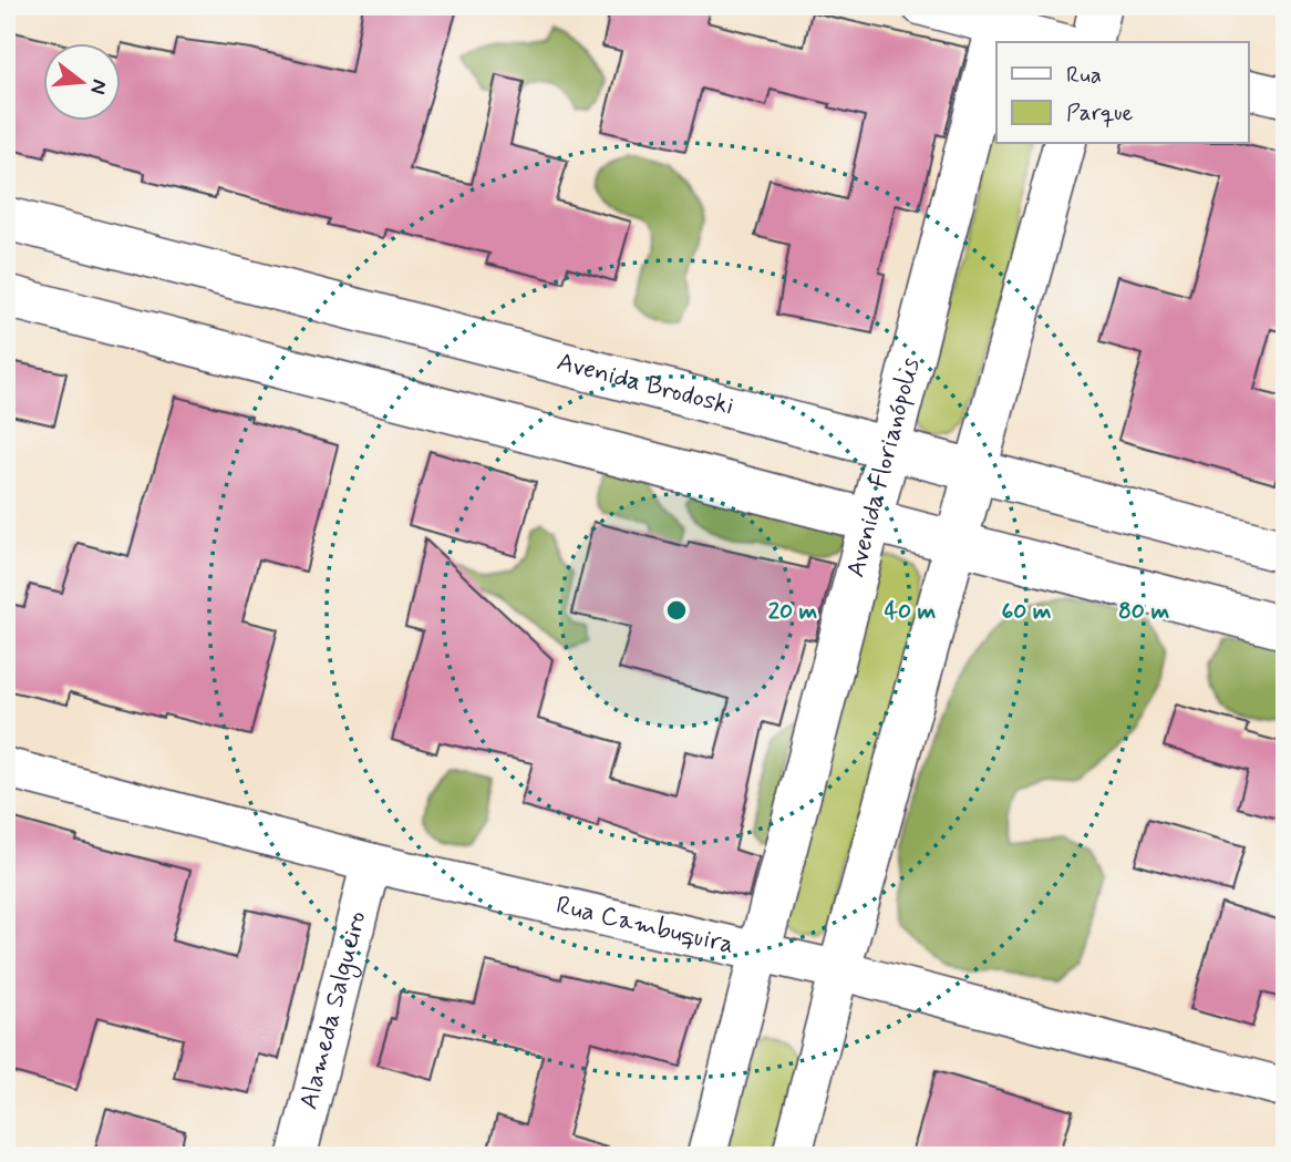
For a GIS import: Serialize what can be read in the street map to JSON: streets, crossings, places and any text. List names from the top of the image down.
{
  "streets": {
    "street": [
      "Avenida Brodoski",
      "Avenida Florianópolis",
      "Rua Cambuquira",
      "Alameda Salgueiro"
    ]
  },
  "crossings": [
    ["Avenida Brodoski", "Avenida Florianópolis"],
    ["Avenida Florianópolis", "Rua Cambuquira"],
    ["Rua Cambuquira", "Alameda Salgueiro"]
  ],
  "legend": ["Rua", "Parque"],
  "north": "right",
  "rings": [
    "20 m",
    "40 m",
    "60 m",
    "80 m"
  ]
}
